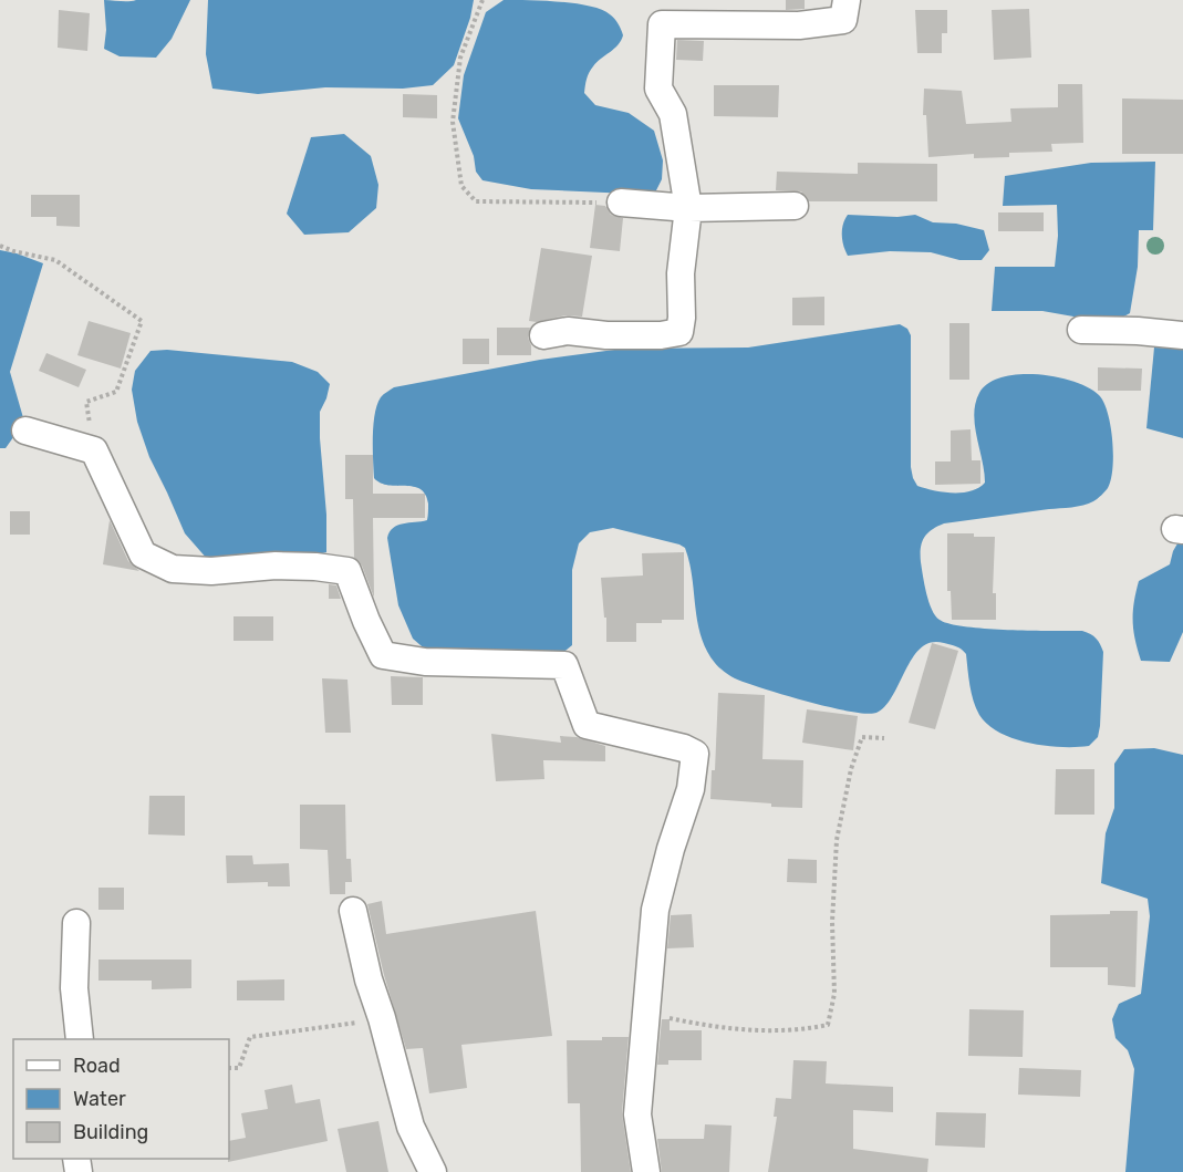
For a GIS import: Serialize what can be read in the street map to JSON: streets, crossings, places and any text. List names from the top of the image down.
{
  "legend": ["Road", "Water", "Building"]
}
